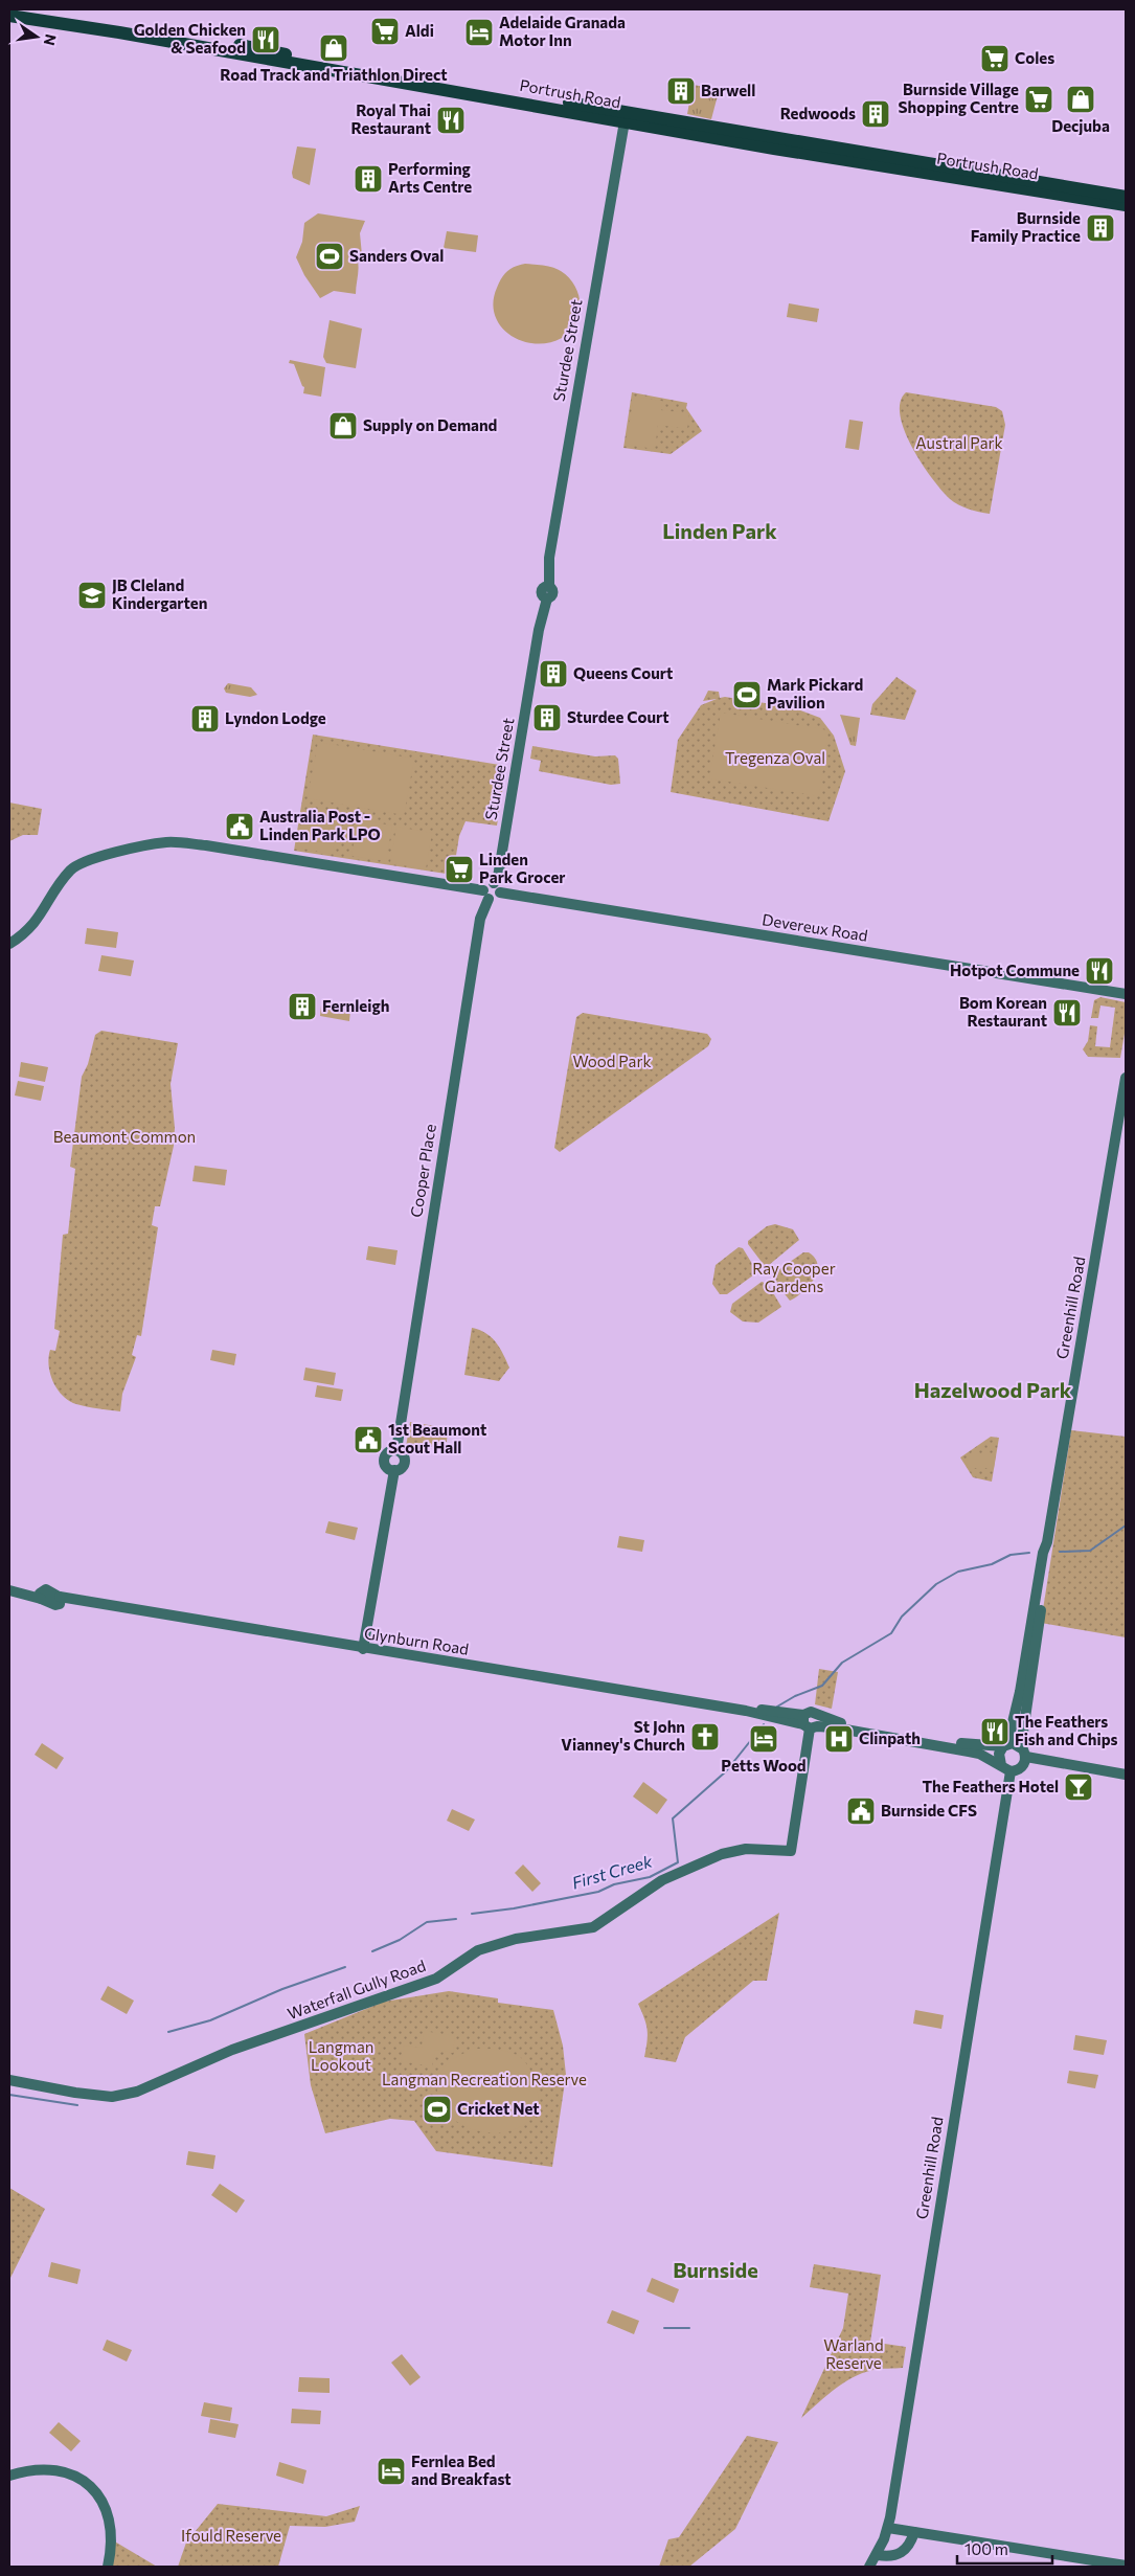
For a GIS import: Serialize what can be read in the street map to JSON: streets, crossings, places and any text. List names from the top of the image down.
{
  "streets": {
    "highway": ["Portrush Road"],
    "street": [
      "Sturdee Street",
      "Devereux Road",
      "Cooper Place",
      "Greenhill Road",
      "Glynburn Road",
      "Waterfall Gully Road"
    ]
  },
  "crossings": [
    ["Portrush Road", "Sturdee Street"],
    ["Sturdee Street", "Devereux Road"],
    ["Cooper Place", "Glynburn Road"],
    ["Greenhill Road", "Glynburn Road"],
    ["Glynburn Road", "Waterfall Gully Road"]
  ],
  "districts": ["Linden Park", "Hazelwood Park", "Burnside"],
  "water": ["First Creek"],
  "parks": [
    "Austral Park",
    "Tregenza Oval",
    "Wood Park",
    "Beaumont Common",
    "Ray Cooper Gardens",
    "Langman Lookout",
    "Langman Recreation Reserve",
    "Warland Reserve",
    "Ifould Reserve"
  ],
  "places": {
    "supermarket": [
      "Aldi",
      "Coles",
      "Burnside Village Shopping Centre",
      "Linden Park Grocer"
    ],
    "hotel": ["Adelaide Granada Motor Inn", "Petts Wood", "Fernlea Bed and Breakfast"],
    "restaurant": [
      "Golden Chicken & Seafood",
      "Royal Thai Restaurant",
      "Hotpot Commune",
      "Bom Korean Restaurant",
      "The Feathers Fish and Chips"
    ],
    "shop": ["Road Track and Triathlon Direct", "Decjuba", "Supply on Demand"],
    "building": [
      "Barwell",
      "Redwoods",
      "Performing Arts Centre",
      "Burnside Family Practice",
      "Queens Court",
      "Sturdee Court",
      "Lyndon Lodge",
      "Fernleigh"
    ],
    "sports": ["Sanders Oval", "Mark Pickard Pavilion", "Cricket Net"],
    "school or university": ["JB Cleland Kindergarten"],
    "public building": ["Australia Post - Linden Park LPO", "1st Beaumont Scout Hall", "Burnside CFS"],
    "church": ["St John Vianney's Church"],
    "hospital": ["Clinpath"],
    "bar": ["The Feathers Hotel"]
  },
  "scale_bar": "100 m",
  "north": "right"
}
